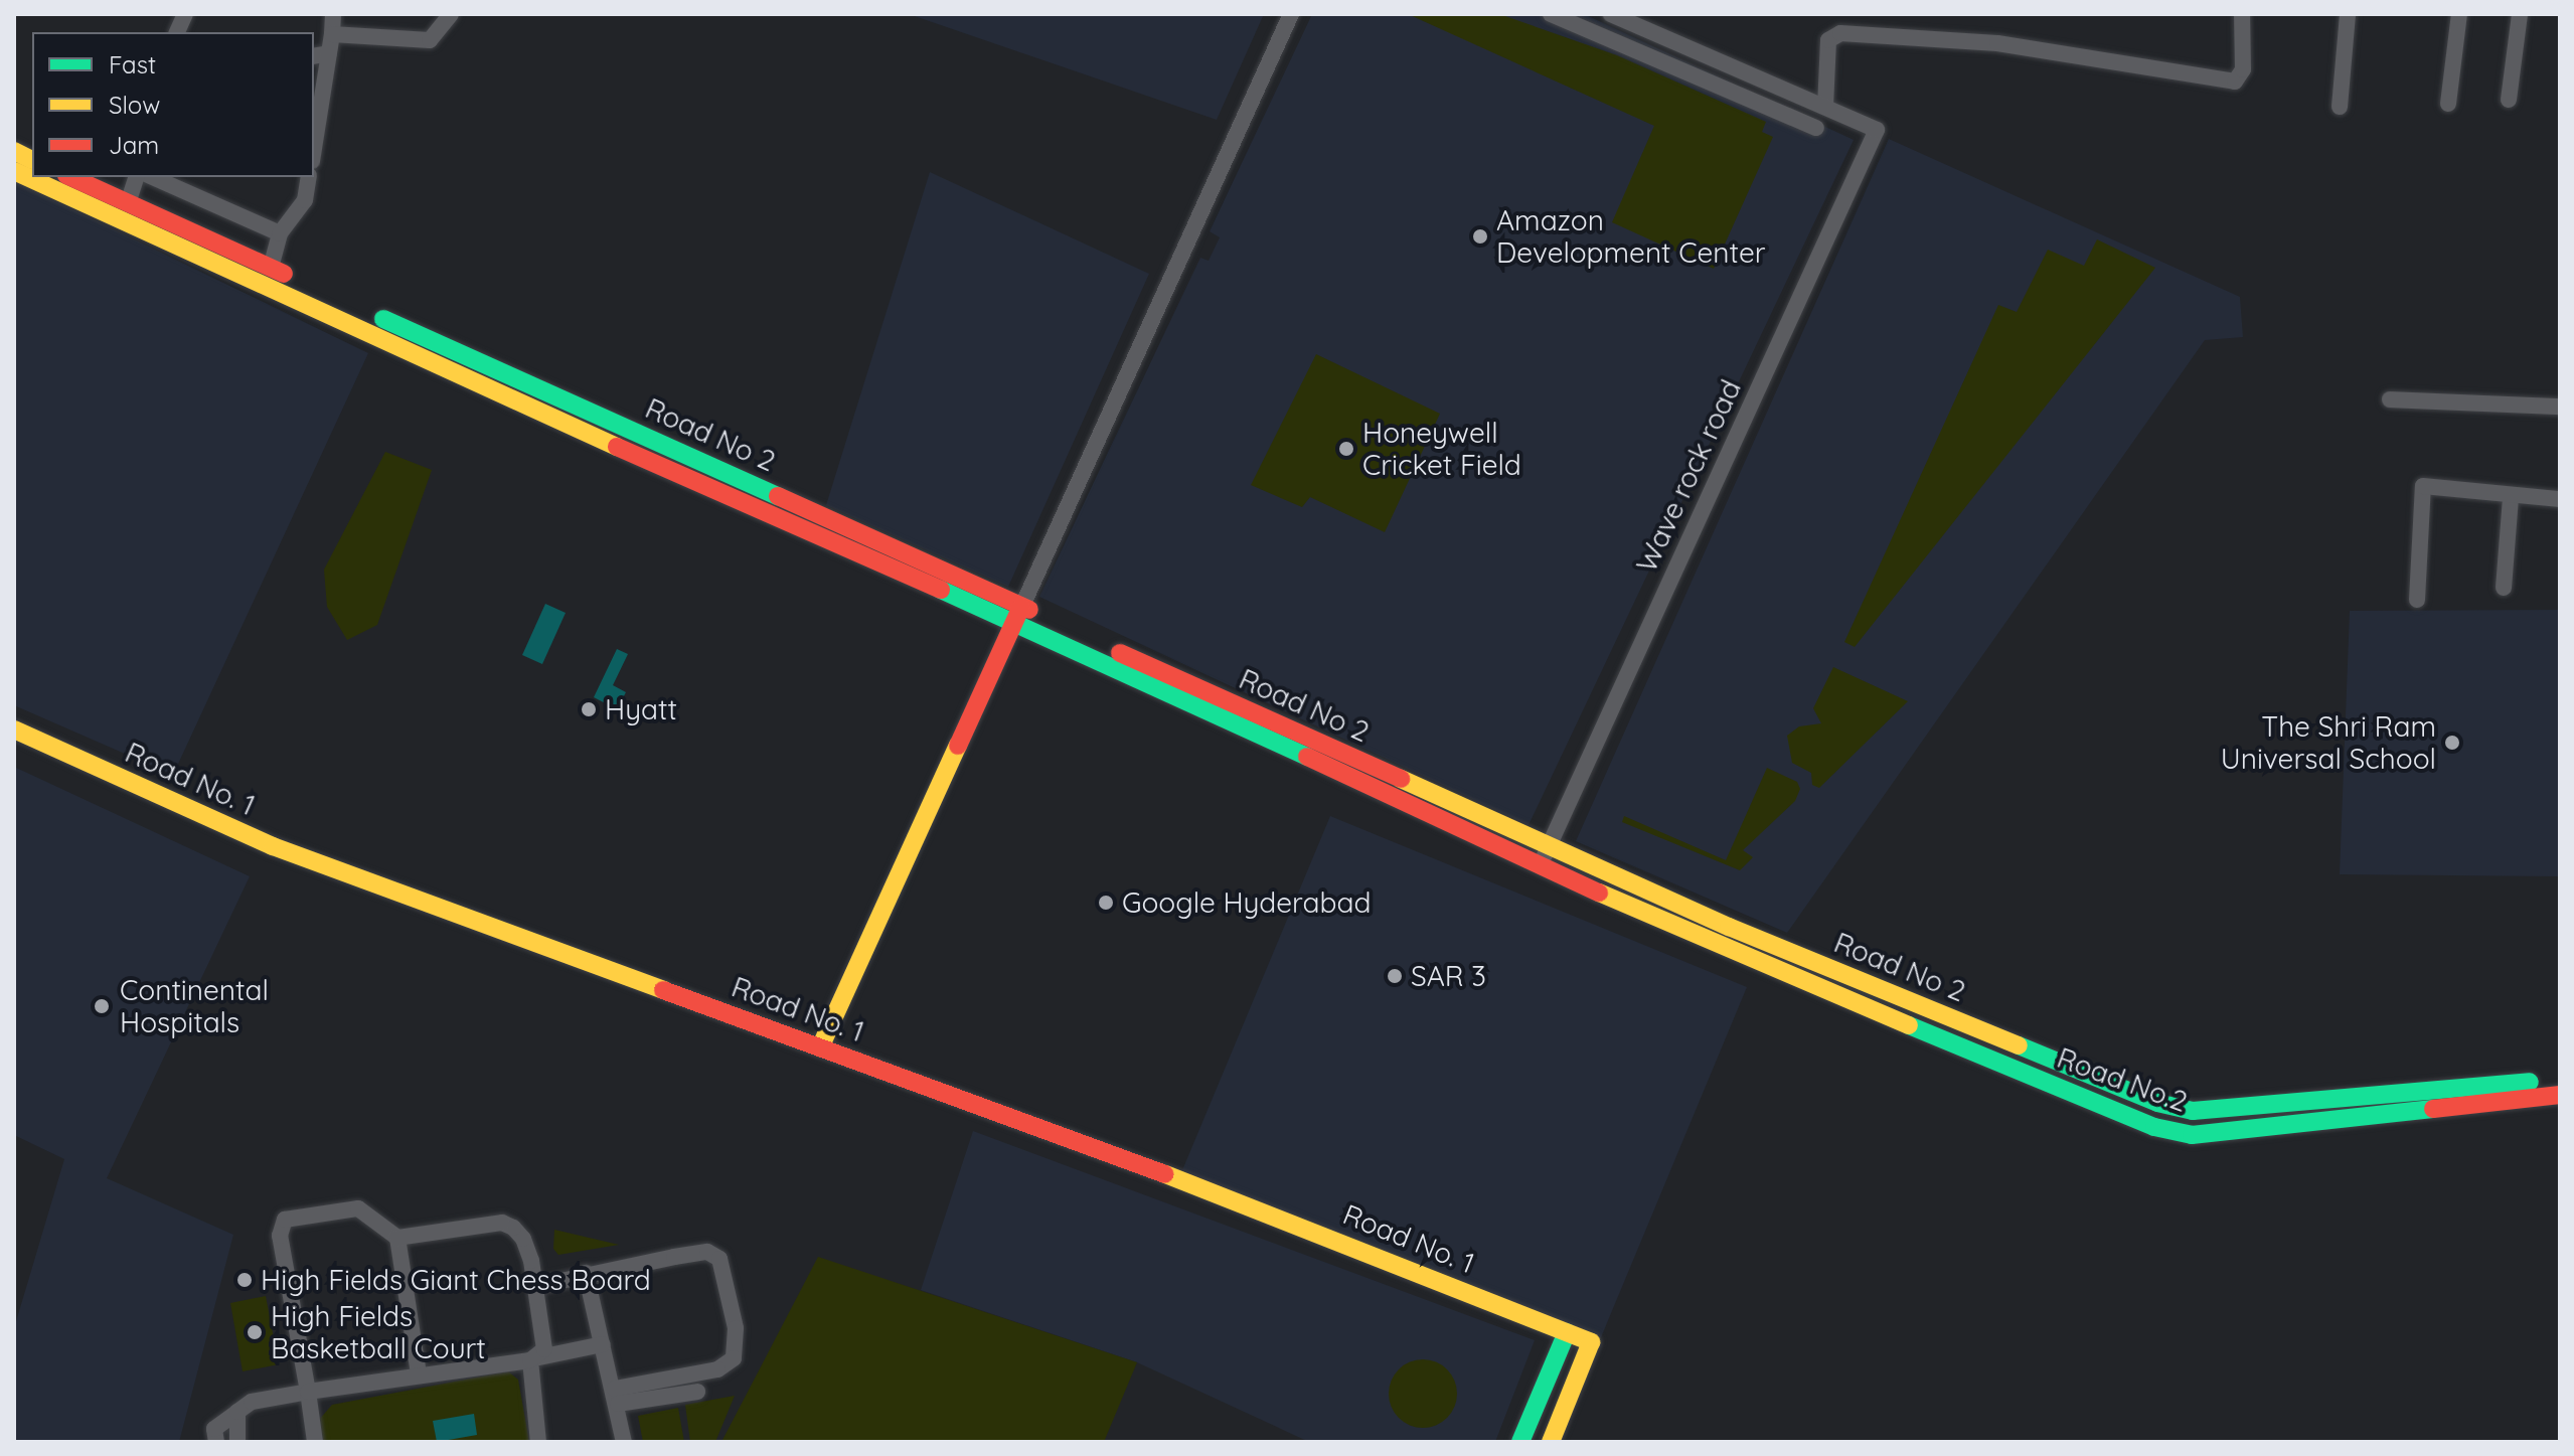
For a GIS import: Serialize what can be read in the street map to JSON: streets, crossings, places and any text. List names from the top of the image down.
{
  "streets": {
    "street": [
      "Road No 2",
      "Wave rock road",
      "Road No. 1",
      "Road No.2"
    ]
  },
  "crossings": [
    ["Road No 2", "Wave rock road"],
    ["Road No 2", "Road No.2"]
  ],
  "places": [
    "Amazon Development Center",
    "Honeywell Cricket Field",
    "Hyatt",
    "The Shri Ram Universal School",
    "Google Hyderabad",
    "SAR 3",
    "Continental Hospitals",
    "High Fields Giant Chess Board",
    "High Fields Basketball Court"
  ],
  "legend": ["Fast", "Slow", "Jam"]
}
